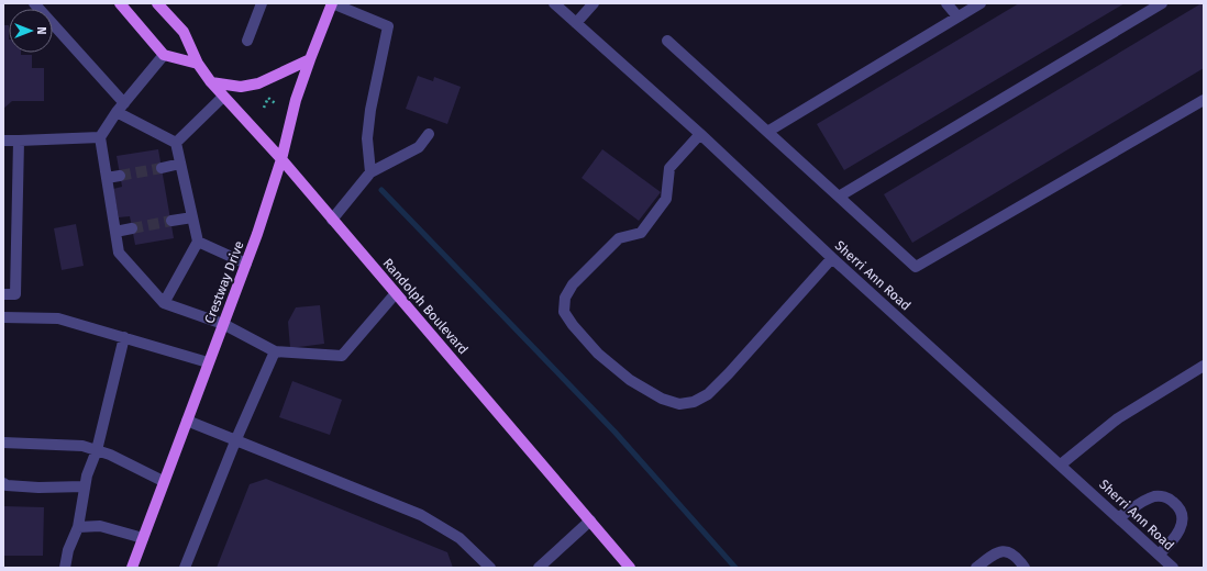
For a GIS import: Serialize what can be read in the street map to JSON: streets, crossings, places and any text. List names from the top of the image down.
{
  "streets": {
    "main road": ["Crestway Drive", "Randolph Boulevard"],
    "street": ["Sherri Ann Road"]
  },
  "crossings": [
    ["Crestway Drive", "Randolph Boulevard"]
  ],
  "north": "right"
}
